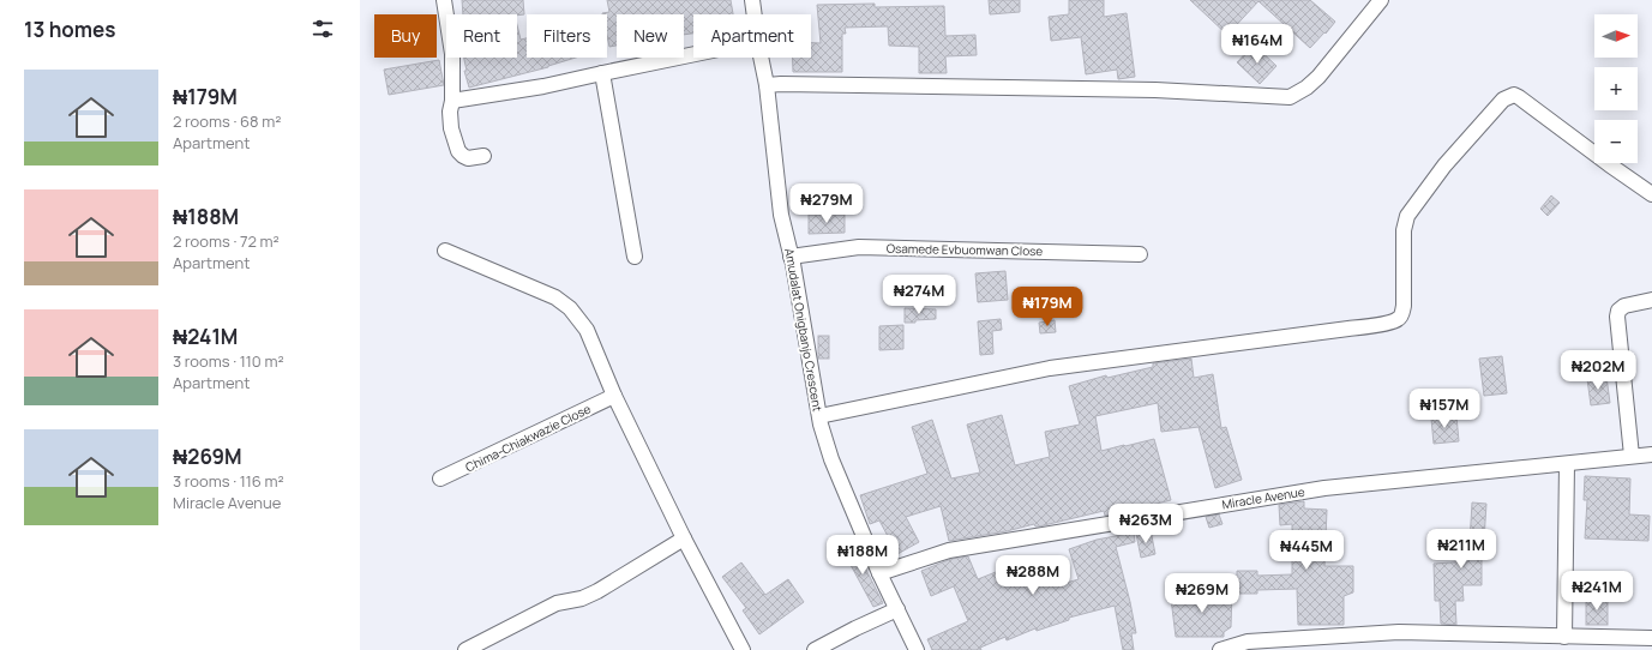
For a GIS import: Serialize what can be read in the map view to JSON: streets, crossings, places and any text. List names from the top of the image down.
{
  "streets": {
    "street": [
      "Osamede Evbuomwan Close",
      "Amudalat Onigbanjo Crescent",
      "Chima-Chiakwazie Close",
      "Miracle Avenue"
    ]
  },
  "crossings": [
    ["Osamede Evbuomwan Close", "Amudalat Onigbanjo Crescent"],
    ["Amudalat Onigbanjo Crescent", "Miracle Avenue"]
  ],
  "north": "right",
  "page": {
    "heading": "13 homes",
    "map_buttons": ["+", "−"],
    "chip": [
      "Buy",
      "Rent",
      "Filters",
      "New",
      "Apartment"
    ],
    "price": [
      "₦164M",
      "₦279M",
      "₦274M",
      "₦179M",
      "₦202M",
      "₦157M",
      "₦263M",
      "₦211M",
      "₦445M",
      "₦188M",
      "₦288M",
      "₦241M",
      "₦269M"
    ],
    "list": [
      {
        "name": "₦179M",
        "note": "2 rooms · 68 m² · Apartment"
      },
      {
        "name": "₦188M",
        "note": "2 rooms · 72 m² · Apartment"
      },
      {
        "name": "₦241M",
        "note": "3 rooms · 110 m² · Apartment"
      },
      {
        "name": "₦269M",
        "note": "3 rooms · 116 m² · Miracle Avenue"
      }
    ]
  }
}
